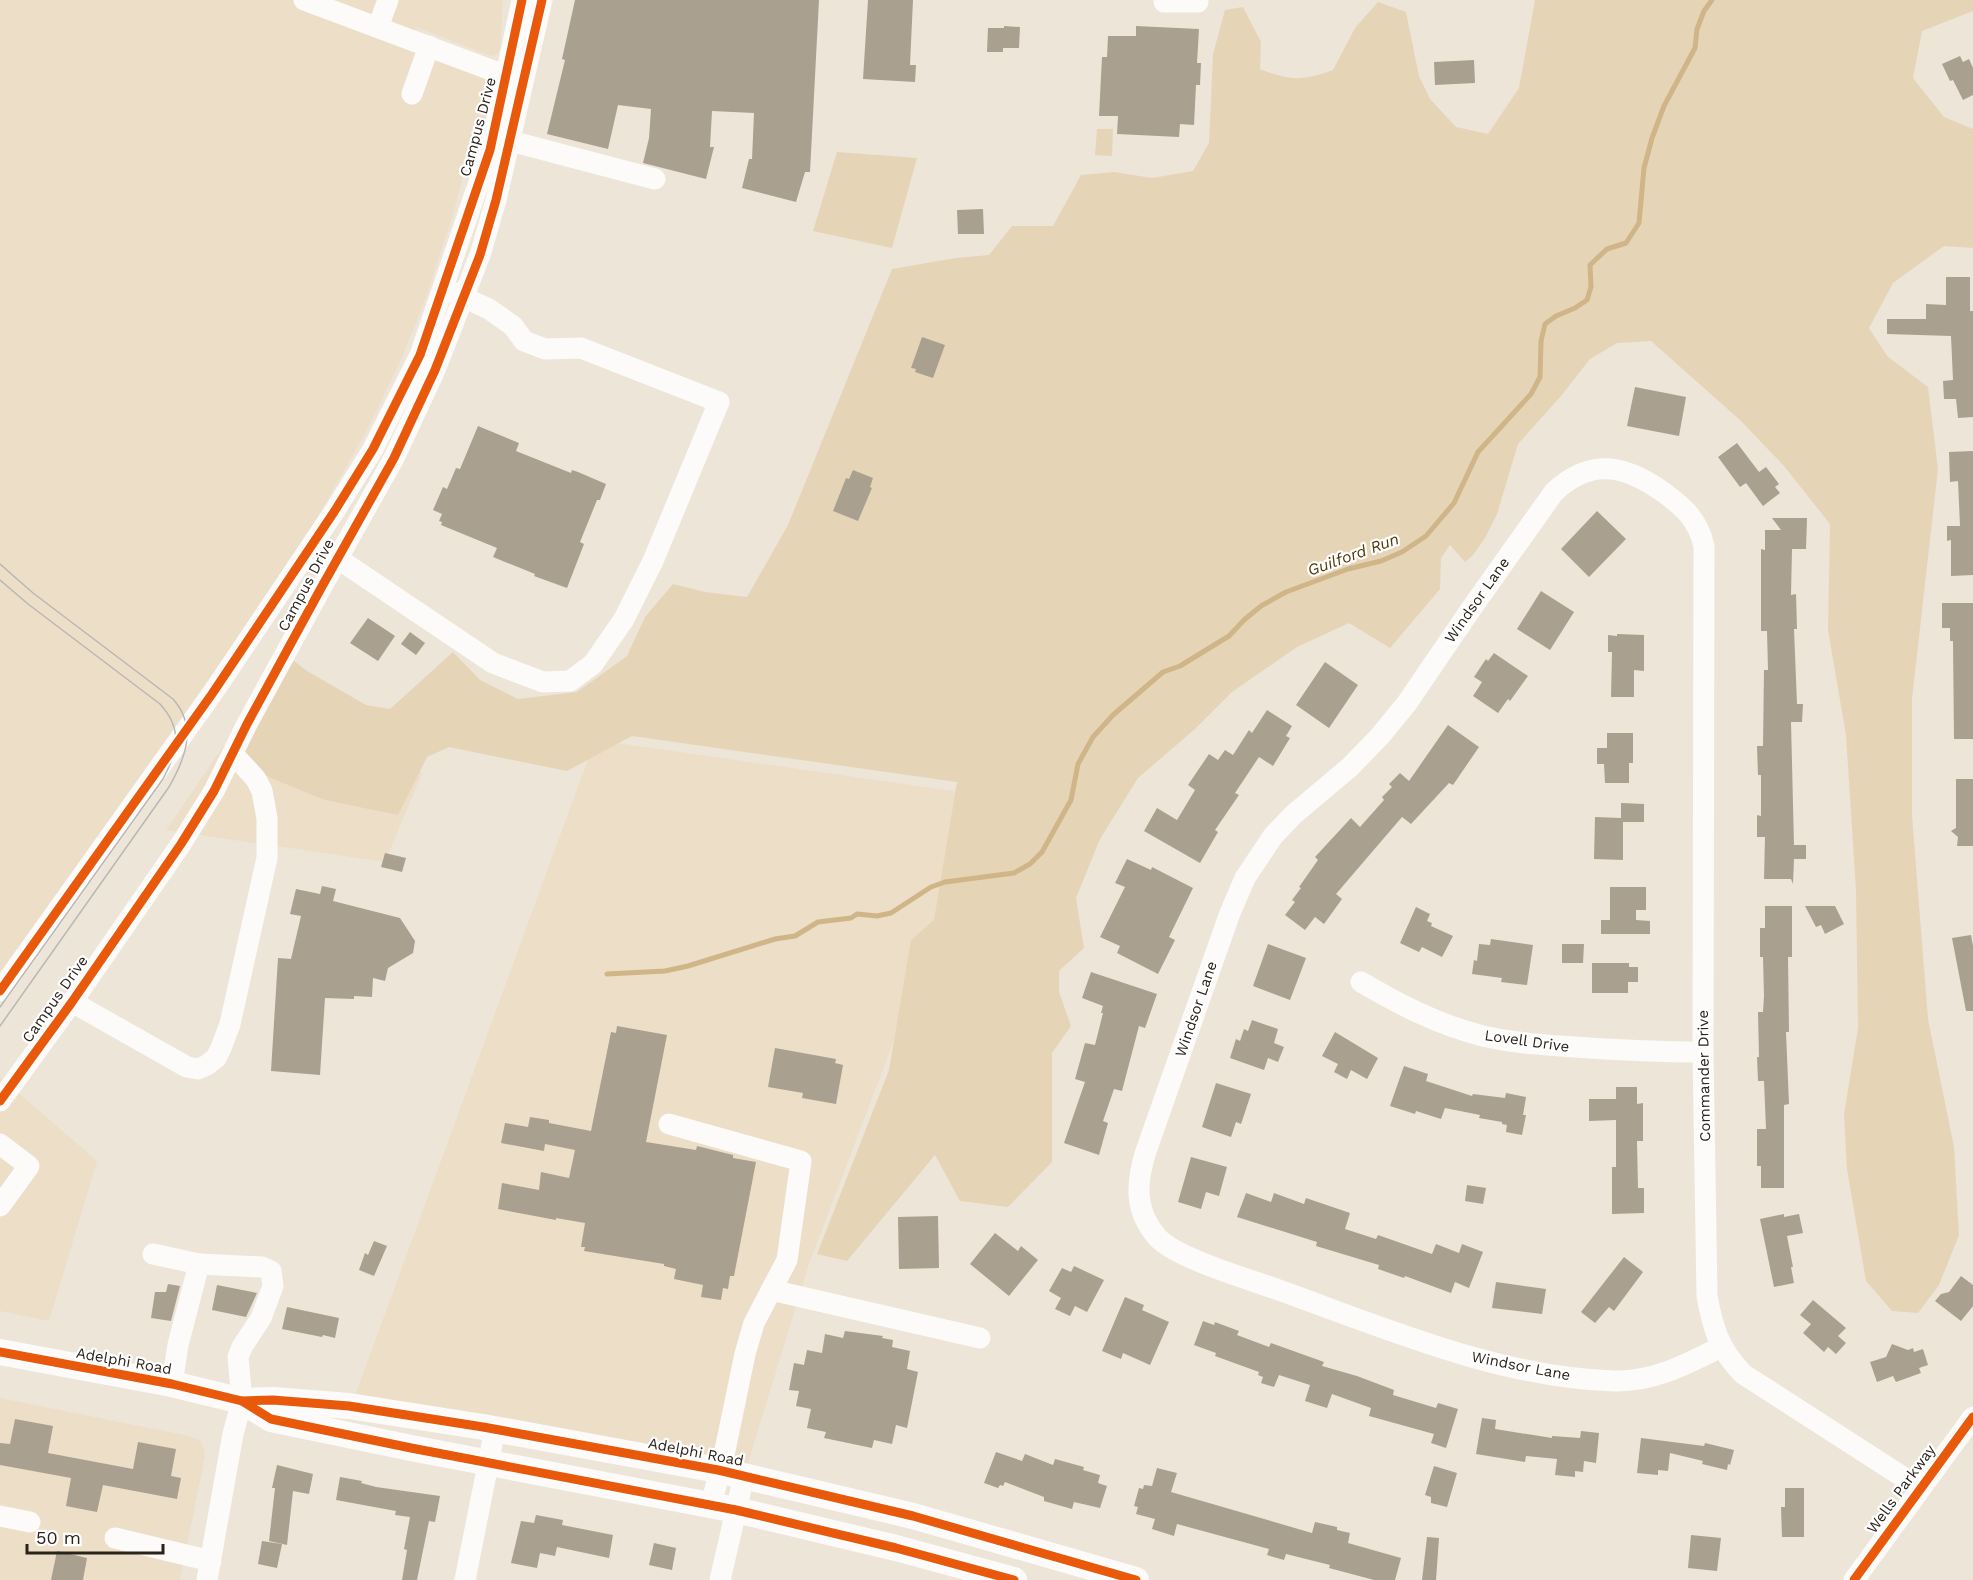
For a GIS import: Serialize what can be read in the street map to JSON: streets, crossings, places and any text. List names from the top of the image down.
{
  "streets": {
    "main road": ["Adelphi Road"],
    "street": [
      "Campus Drive",
      "Windsor Lane",
      "Lovell Drive",
      "Commander Drive",
      "Wells Parkway"
    ]
  },
  "crossings": [
    ["Windsor Lane", "Commander Drive"],
    ["Lovell Drive", "Commander Drive"],
    ["Commander Drive", "Wells Parkway"]
  ],
  "water": ["Guilford Run"],
  "scale_bar": "50 m"
}
